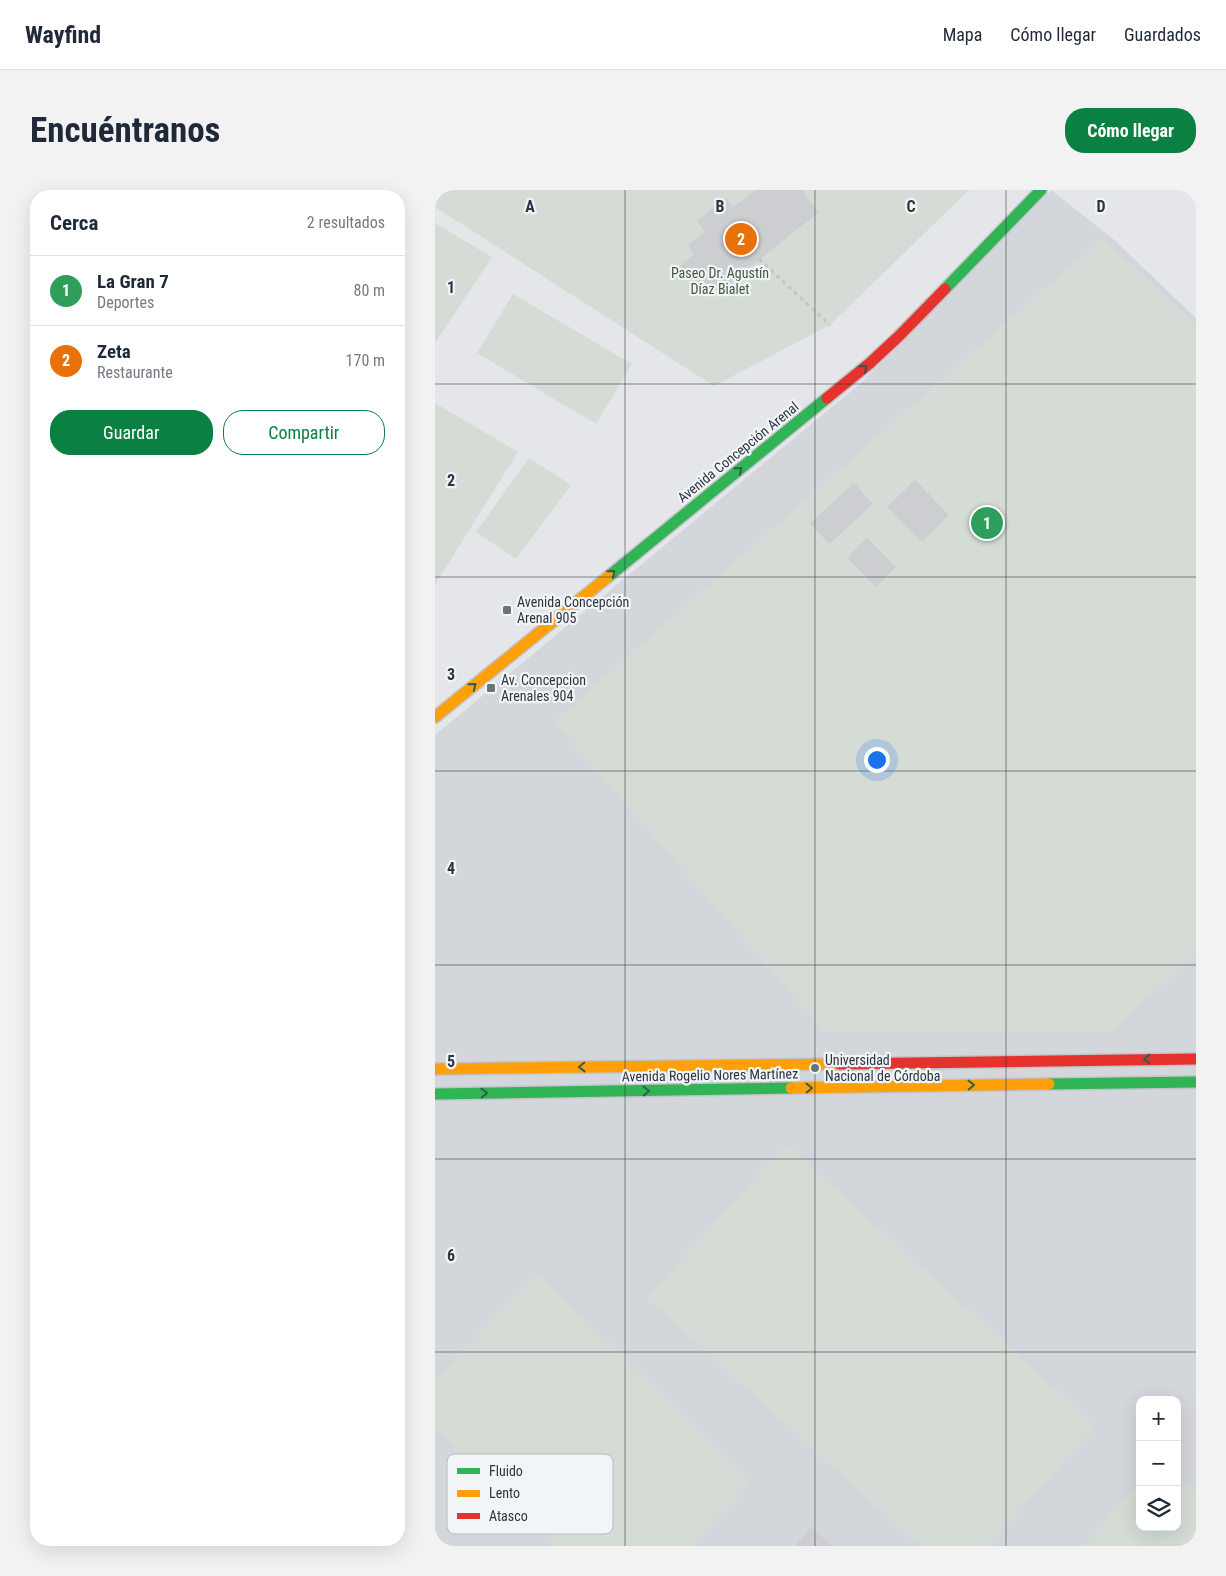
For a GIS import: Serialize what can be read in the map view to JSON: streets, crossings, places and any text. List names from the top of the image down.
{
  "streets": {
    "main road": ["Avenida Concepción Arenal", "Avenida Rogelio Nores Martínez"]
  },
  "one_way": ["Avenida Concepción Arenal"],
  "parks": ["Paseo Dr. Agustín Díaz Bialet"],
  "places": {
    "transit": ["Avenida Concepción Arenal 905", "Av. Concepcion Arenales 904"],
    "other": ["Universidad Nacional de Córdoba"]
  },
  "legend": ["Fluido", "Lento", "Atasco"],
  "page": {
    "header": "Wayfind",
    "nav": ["Mapa", "Cómo llegar", "Guardados"],
    "buttons": [
      "Cómo llegar",
      ["Guardar", "Compartir"]
    ],
    "title": "Encuéntranos",
    "heading": ["Cerca", "2 resultados"],
    "pins": ["2", "1"],
    "list": [
      {
        "mark": "1",
        "name": "La Gran 7",
        "note": "Deportes",
        "value": "80 m"
      },
      {
        "mark": "2",
        "name": "Zeta",
        "note": "Restaurante",
        "value": "170 m"
      }
    ],
    "map_buttons": ["+", "−"]
  },
  "grid": {
    "columns": [
      "A",
      "B",
      "C",
      "D"
    ],
    "rows": [
      "1",
      "2",
      "3",
      "4",
      "5",
      "6"
    ]
  }
}
